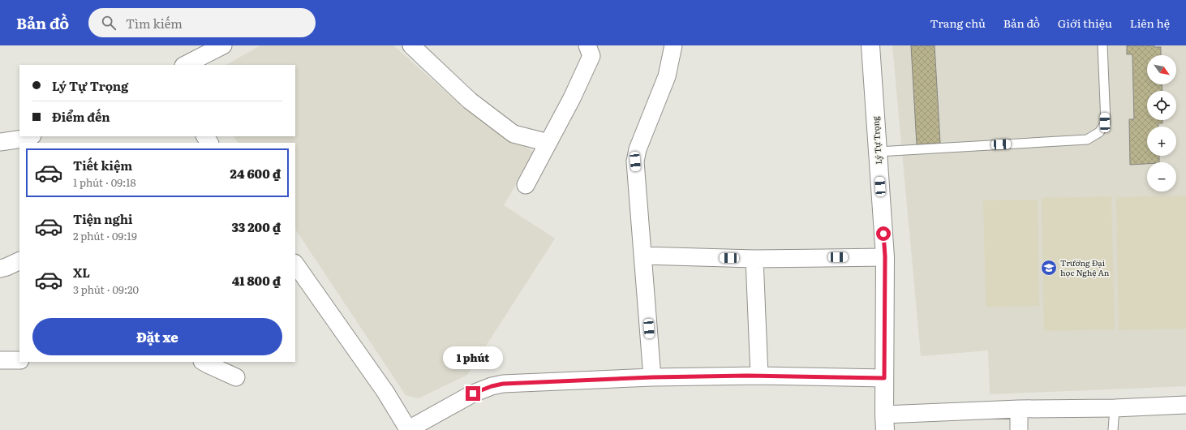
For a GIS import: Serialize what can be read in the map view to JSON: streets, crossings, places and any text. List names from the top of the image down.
{
  "streets": {
    "street": ["Lý Tự Trọng"]
  },
  "places": {
    "school or university": ["Trường Đại học Nghệ An"]
  },
  "north": "bottom right",
  "page": {
    "header": "Bản đồ",
    "search": "Tìm kiếm",
    "nav": [
      "Trang chủ",
      "Bản đồ",
      "Giới thiệu",
      "Liên hệ"
    ],
    "map_buttons": ["+", "−"],
    "banner": ["Lý Tự Trọng", "Điểm đến"],
    "list": [
      {
        "name": "Tiết kiệm",
        "note": "1 phút · 09:18",
        "value": "24 600 ₫"
      },
      {
        "name": "Tiện nghi",
        "note": "2 phút · 09:19",
        "value": "33 200 ₫"
      },
      {
        "name": "XL",
        "note": "3 phút · 09:20",
        "value": "41 800 ₫"
      }
    ],
    "buttons": "Đặt xe",
    "bubble": "1 phút"
  }
}
